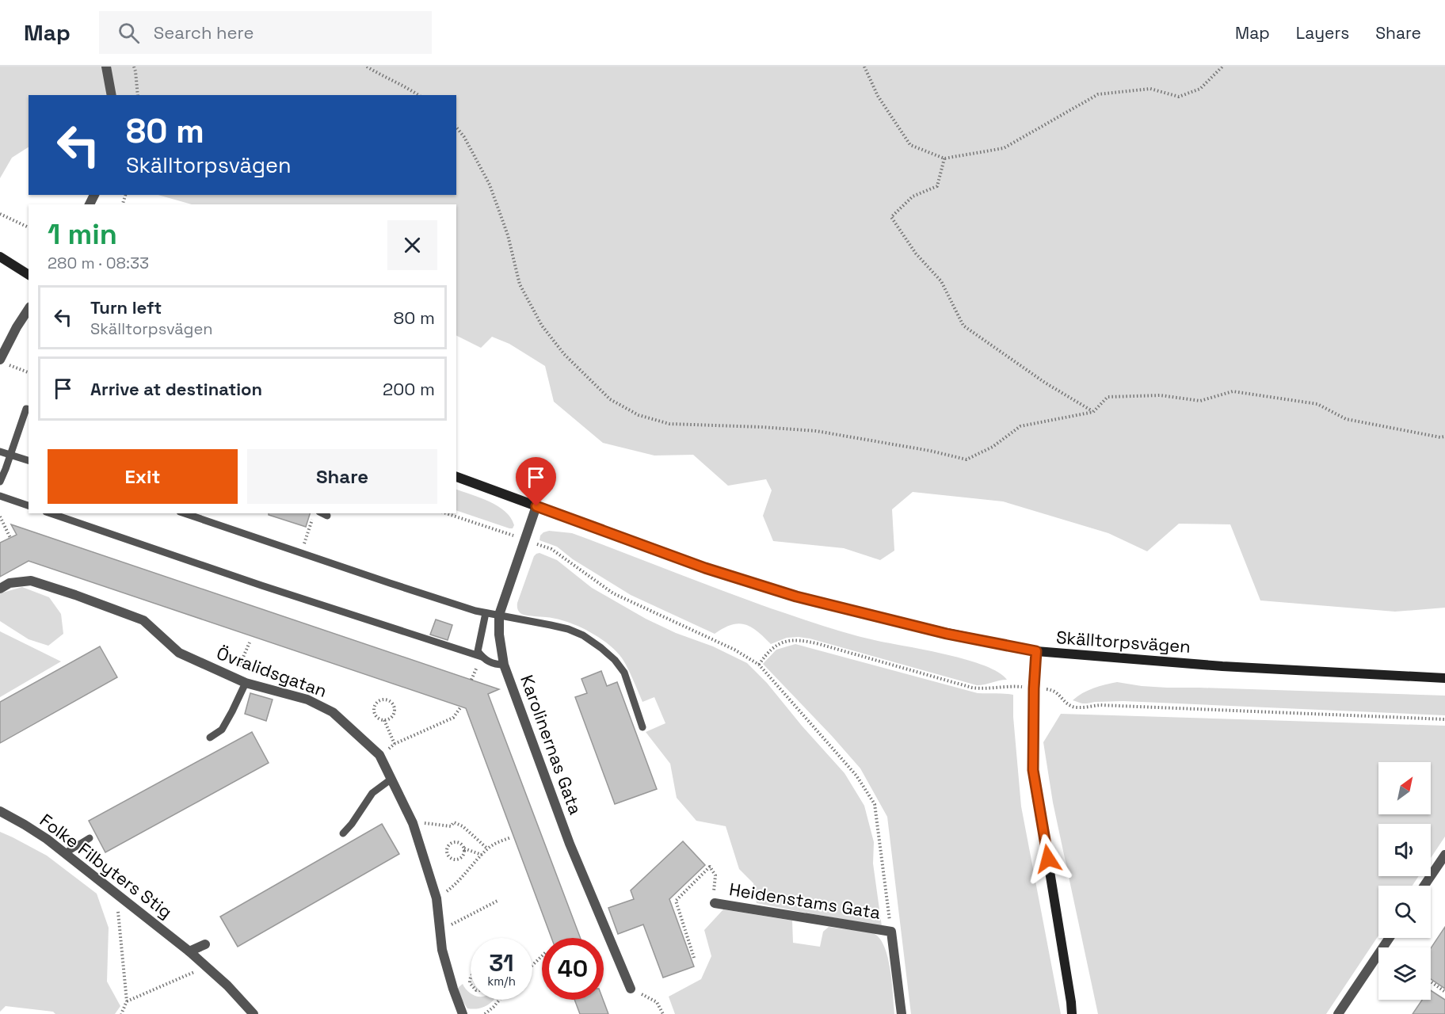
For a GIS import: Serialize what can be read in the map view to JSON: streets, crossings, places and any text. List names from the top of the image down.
{
  "streets": {
    "street": [
      "Skälltorpsvägen",
      "Övralidsgatan",
      "Karolinernas Gata",
      "Folke Filbyters Stig",
      "Heidenstams Gata"
    ]
  },
  "crossings": [
    ["Skälltorpsvägen", "Karolinernas Gata"]
  ],
  "north": "top right",
  "page": {
    "header": "Map",
    "search": "Search here",
    "nav": ["Map", "Layers", "Share"],
    "turn": ["80 m", "Skälltorpsvägen"],
    "heading": ["1 min", "280 m · 08:33"],
    "list": [
      {
        "name": "Turn left",
        "note": "Skälltorpsvägen",
        "value": "80 m"
      },
      {
        "name": "Arrive at destination",
        "value": "200 m"
      }
    ],
    "buttons": ["Exit", "Share"],
    "speed": "31 km/h",
    "limit": "40"
  }
}
